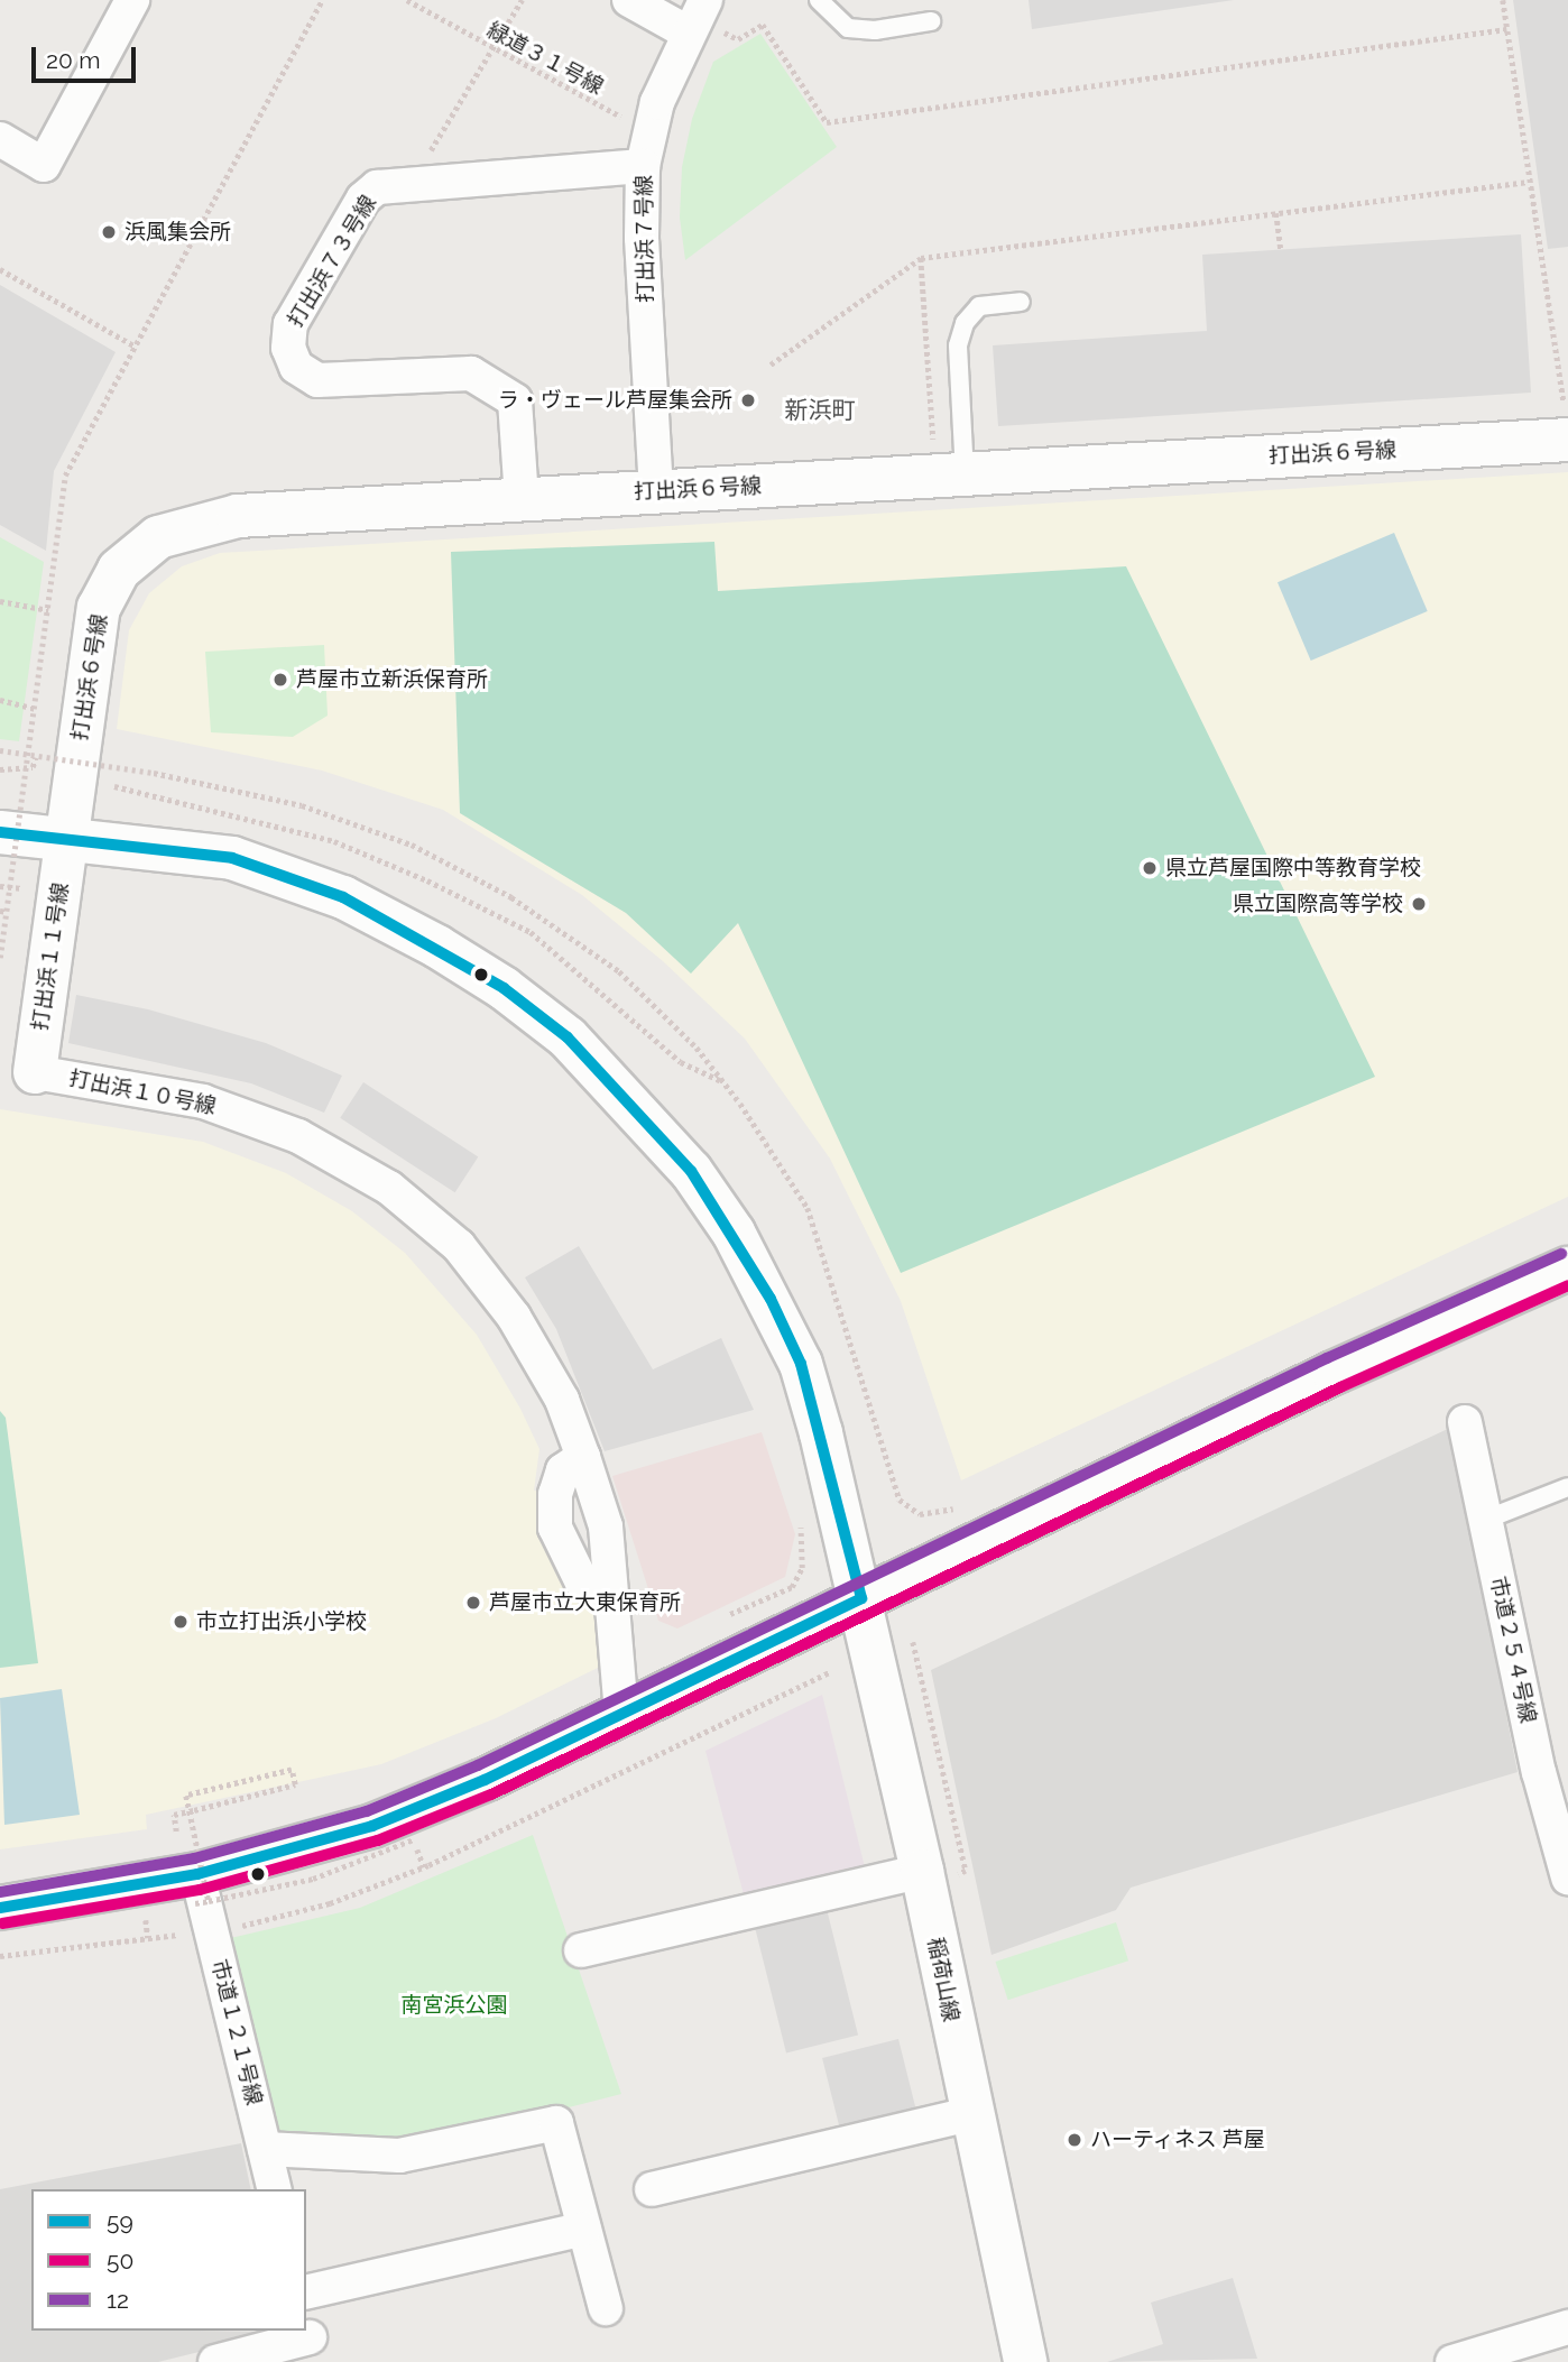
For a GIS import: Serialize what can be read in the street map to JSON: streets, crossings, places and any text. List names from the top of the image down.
{
  "streets": {
    "street": [
      "打出浜７号線",
      "打出浜７３号線",
      "打出浜６号線",
      "打出浜１１号線",
      "打出浜１０号線",
      "市道２５４号線",
      "稲荷山線",
      "市道１２１号線"
    ],
    "path": ["緑道３１号線"]
  },
  "crossings": [
    ["打出浜７号線", "打出浜７３号線"],
    ["打出浜７号線", "打出浜６号線"],
    ["打出浜７３号線", "打出浜６号線"],
    ["打出浜６号線", "打出浜１１号線"],
    ["打出浜６号線", "稲荷山線"],
    ["打出浜１１号線", "打出浜１０号線"],
    ["打出浜１１号線", "稲荷山線"]
  ],
  "districts": ["新浜町"],
  "parks": ["南宮浜公園"],
  "places": [
    "浜風集会所",
    "ラ・ヴェール芦屋集会所",
    "芦屋市立新浜保育所",
    "県立芦屋国際中等教育学校",
    "県立国際高等学校",
    "芦屋市立大東保育所",
    "市立打出浜小学校",
    "ハーティネス 芦屋"
  ],
  "lines": ["transit line 59", "transit line 12", "transit line 50"],
  "legend": ["59", "50", "12"],
  "scale_bar": "20 m"
}
